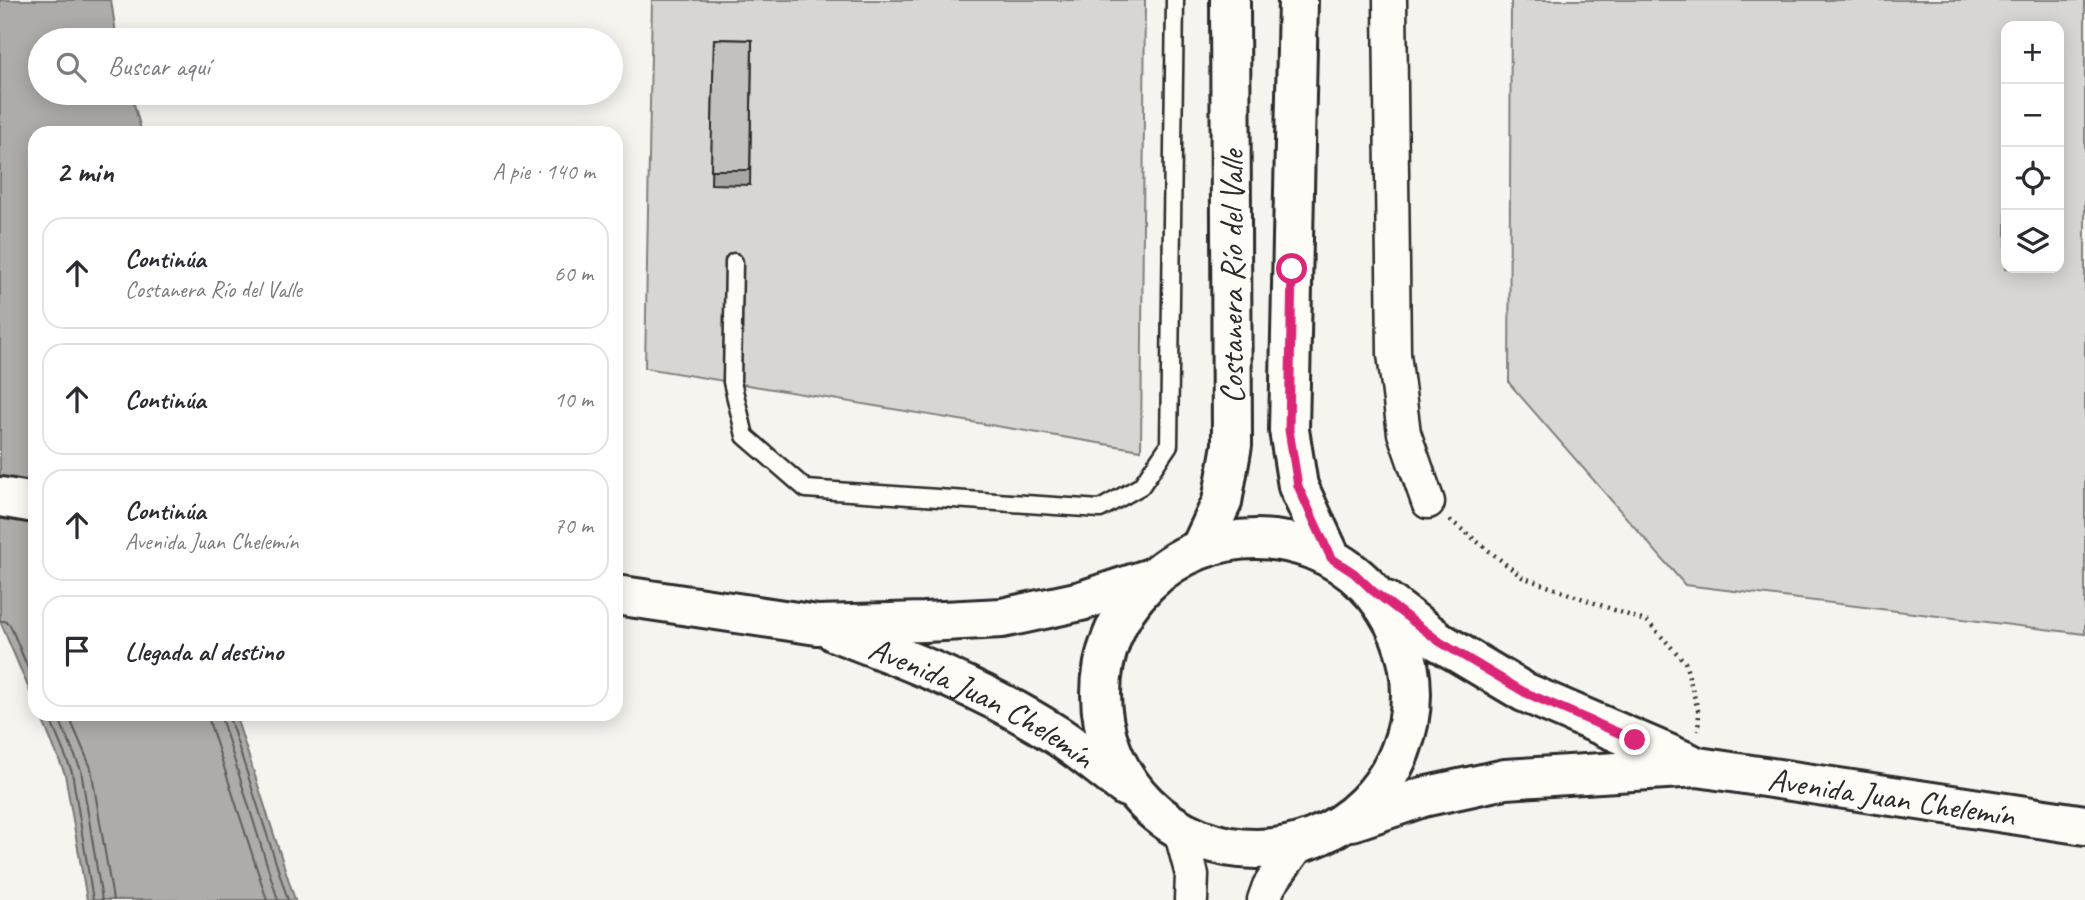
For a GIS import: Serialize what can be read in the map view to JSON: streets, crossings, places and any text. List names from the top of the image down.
{
  "streets": {
    "main road": ["Costanera Río del Valle", "Avenida Juan Chelemín"]
  },
  "page": {
    "map_buttons": ["+", "−"],
    "search": "Buscar aquí",
    "heading": ["2 min", "A pie · 140 m"],
    "list": [
      ["Continúa", "Costanera Río del Valle", "60 m"],
      ["Continúa", "10 m"],
      ["Continúa", "Avenida Juan Chelemín", "70 m"],
      "Llegada al destino"
    ]
  }
}
